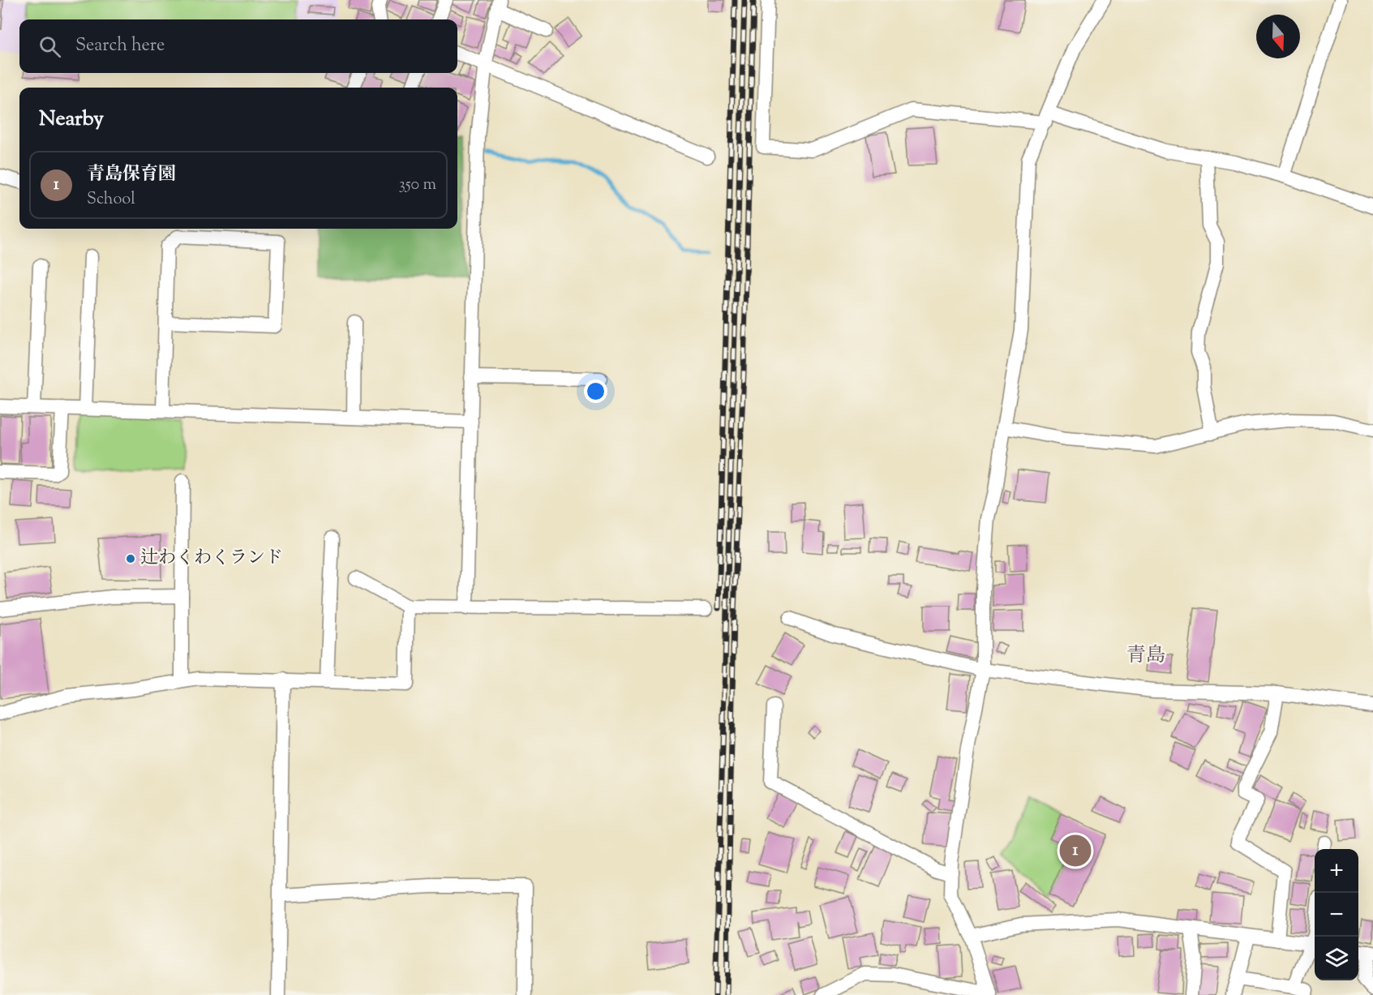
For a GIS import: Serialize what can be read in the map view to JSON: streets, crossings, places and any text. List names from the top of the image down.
{
  "districts": ["青島"],
  "places": ["辻わくわくランド"],
  "north": "bottom",
  "page": {
    "search": "Search here",
    "heading": "Nearby",
    "list": [
      {
        "mark": "1",
        "name": "青島保育園",
        "note": "School",
        "value": "350 m"
      }
    ],
    "pins": "1",
    "map_buttons": ["+", "−"]
  }
}
